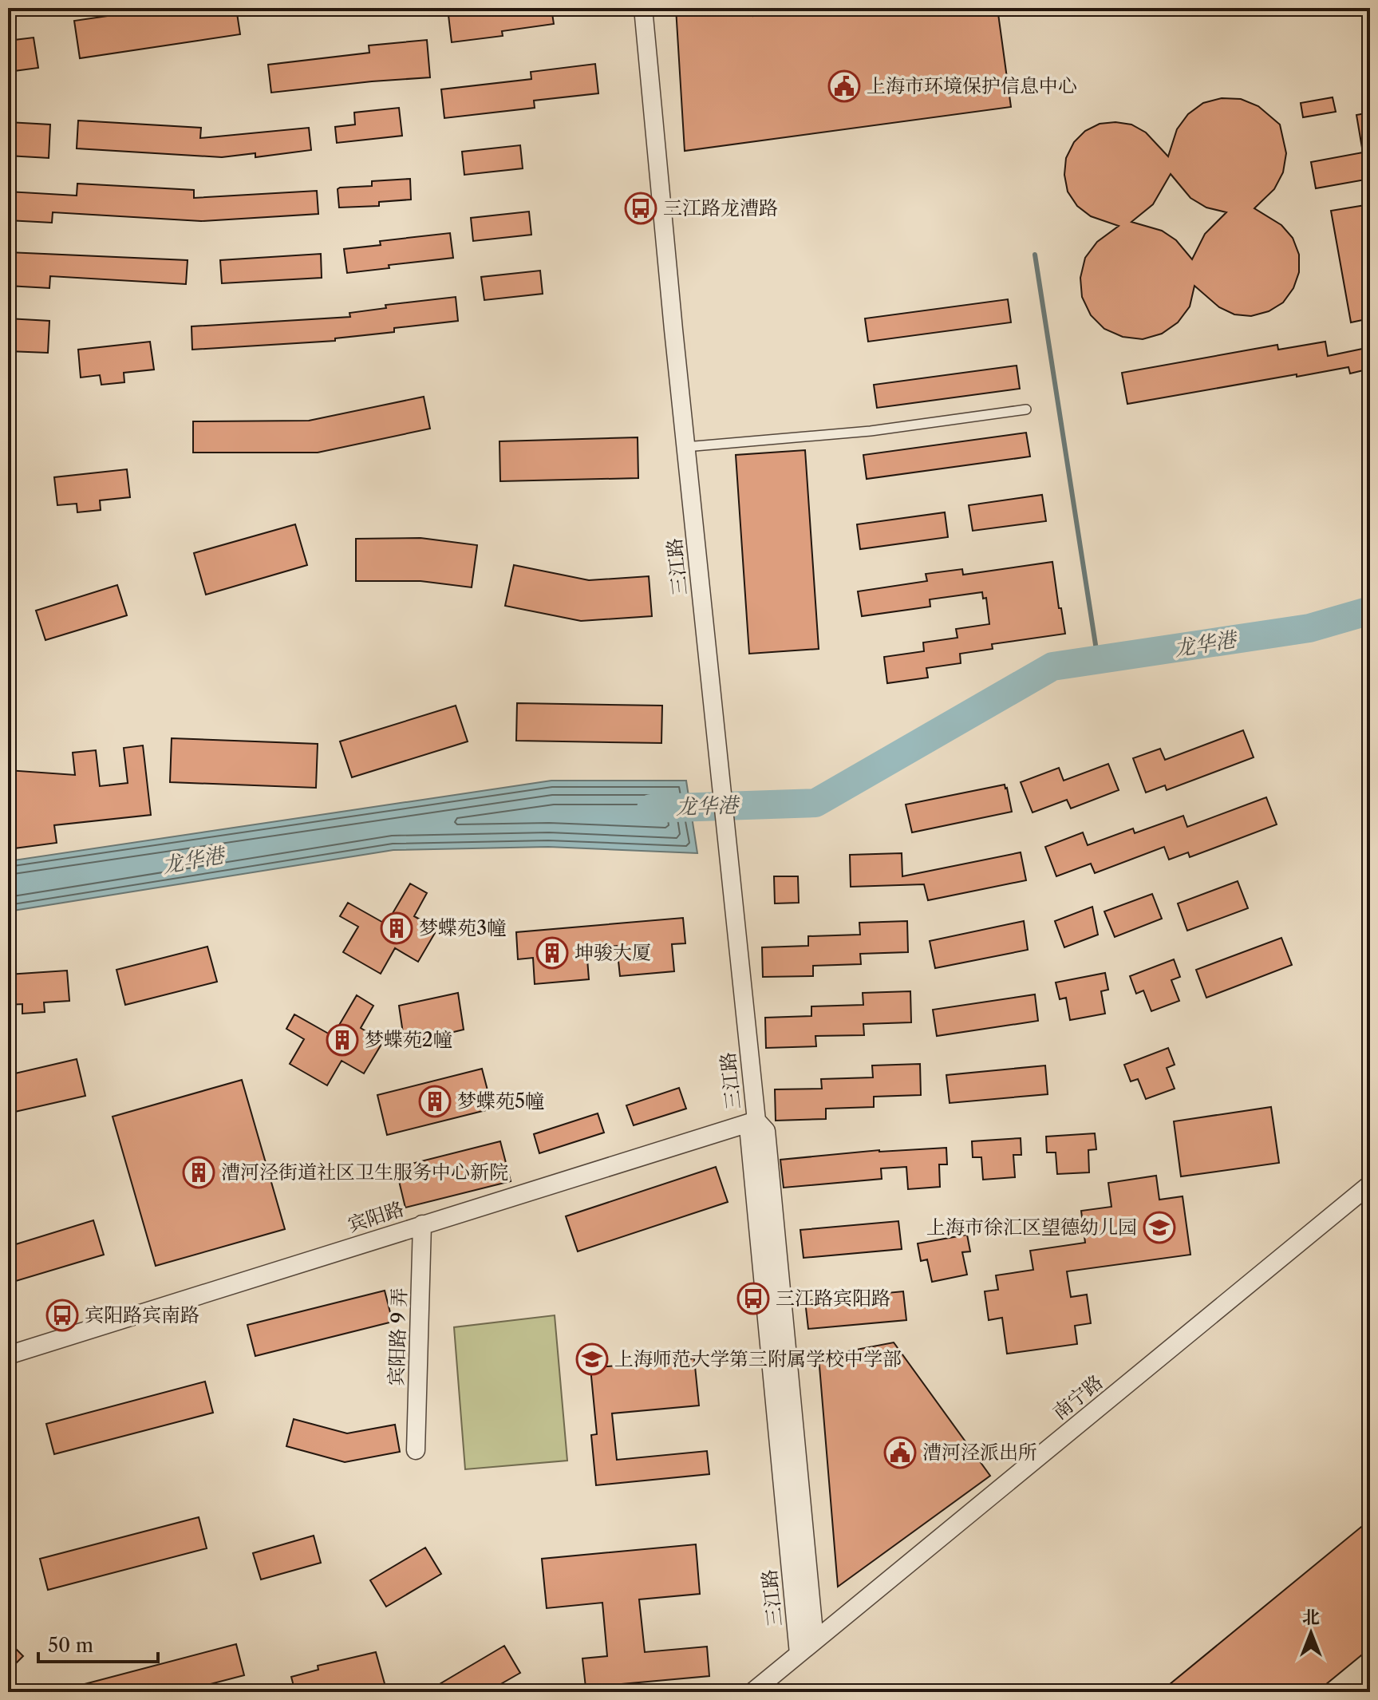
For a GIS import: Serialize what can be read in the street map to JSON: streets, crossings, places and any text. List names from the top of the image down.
{
  "streets": {
    "street": [
      "三江路",
      "宾阳路",
      "宾阳路 9 弄",
      "南宁路"
    ]
  },
  "crossings": [
    ["三江路", "宾阳路"],
    ["三江路", "南宁路"],
    ["宾阳路", "宾阳路 9 弄"]
  ],
  "water": ["龙华港"],
  "places": {
    "public building": ["上海市环境保护信息中心", "漕河泾派出所"],
    "bus stop": ["三江路龙漕路", "三江路宾阳路", "宾阳路宾南路"],
    "building": [
      "梦蝶苑3幢",
      "坤骏大厦",
      "梦蝶苑2幢",
      "梦蝶苑5幢",
      "漕河泾街道社区卫生服务中心新院"
    ],
    "school or university": ["上海市徐汇区望德幼儿园", "上海师范大学第三附属学校中学部"]
  },
  "scale_bar": "50 m",
  "north": "top"
}
